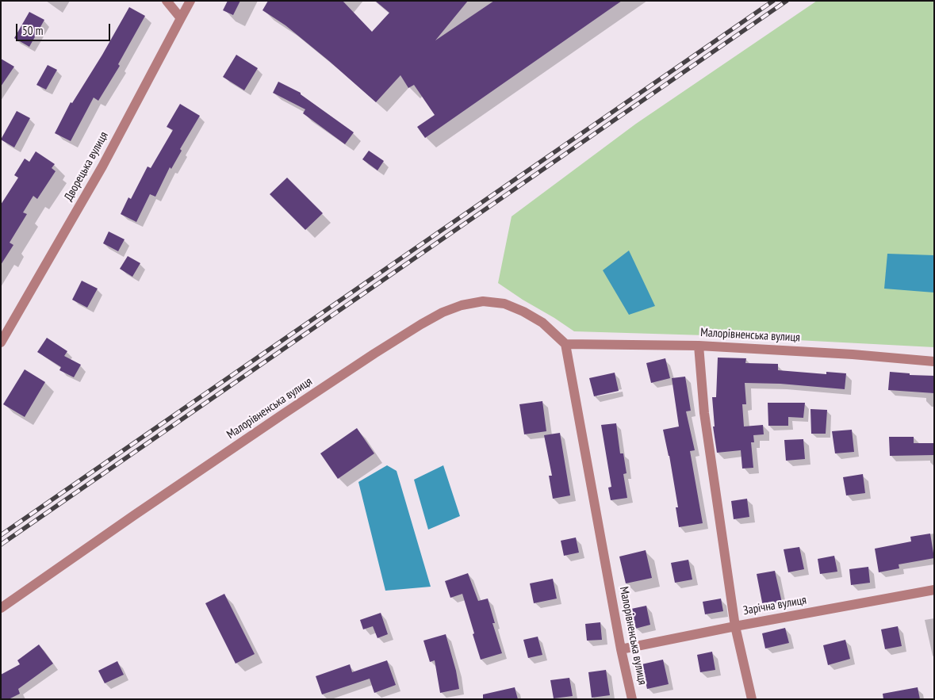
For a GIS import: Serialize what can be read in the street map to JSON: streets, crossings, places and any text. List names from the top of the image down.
{
  "streets": {
    "street": ["Дворецька вулиця", "Малорівненська вулиця", "Зарічна вулиця"]
  },
  "crossings": [
    ["Малорівненська вулиця", "Зарічна вулиця"]
  ],
  "scale_bar": "50 m"
}
